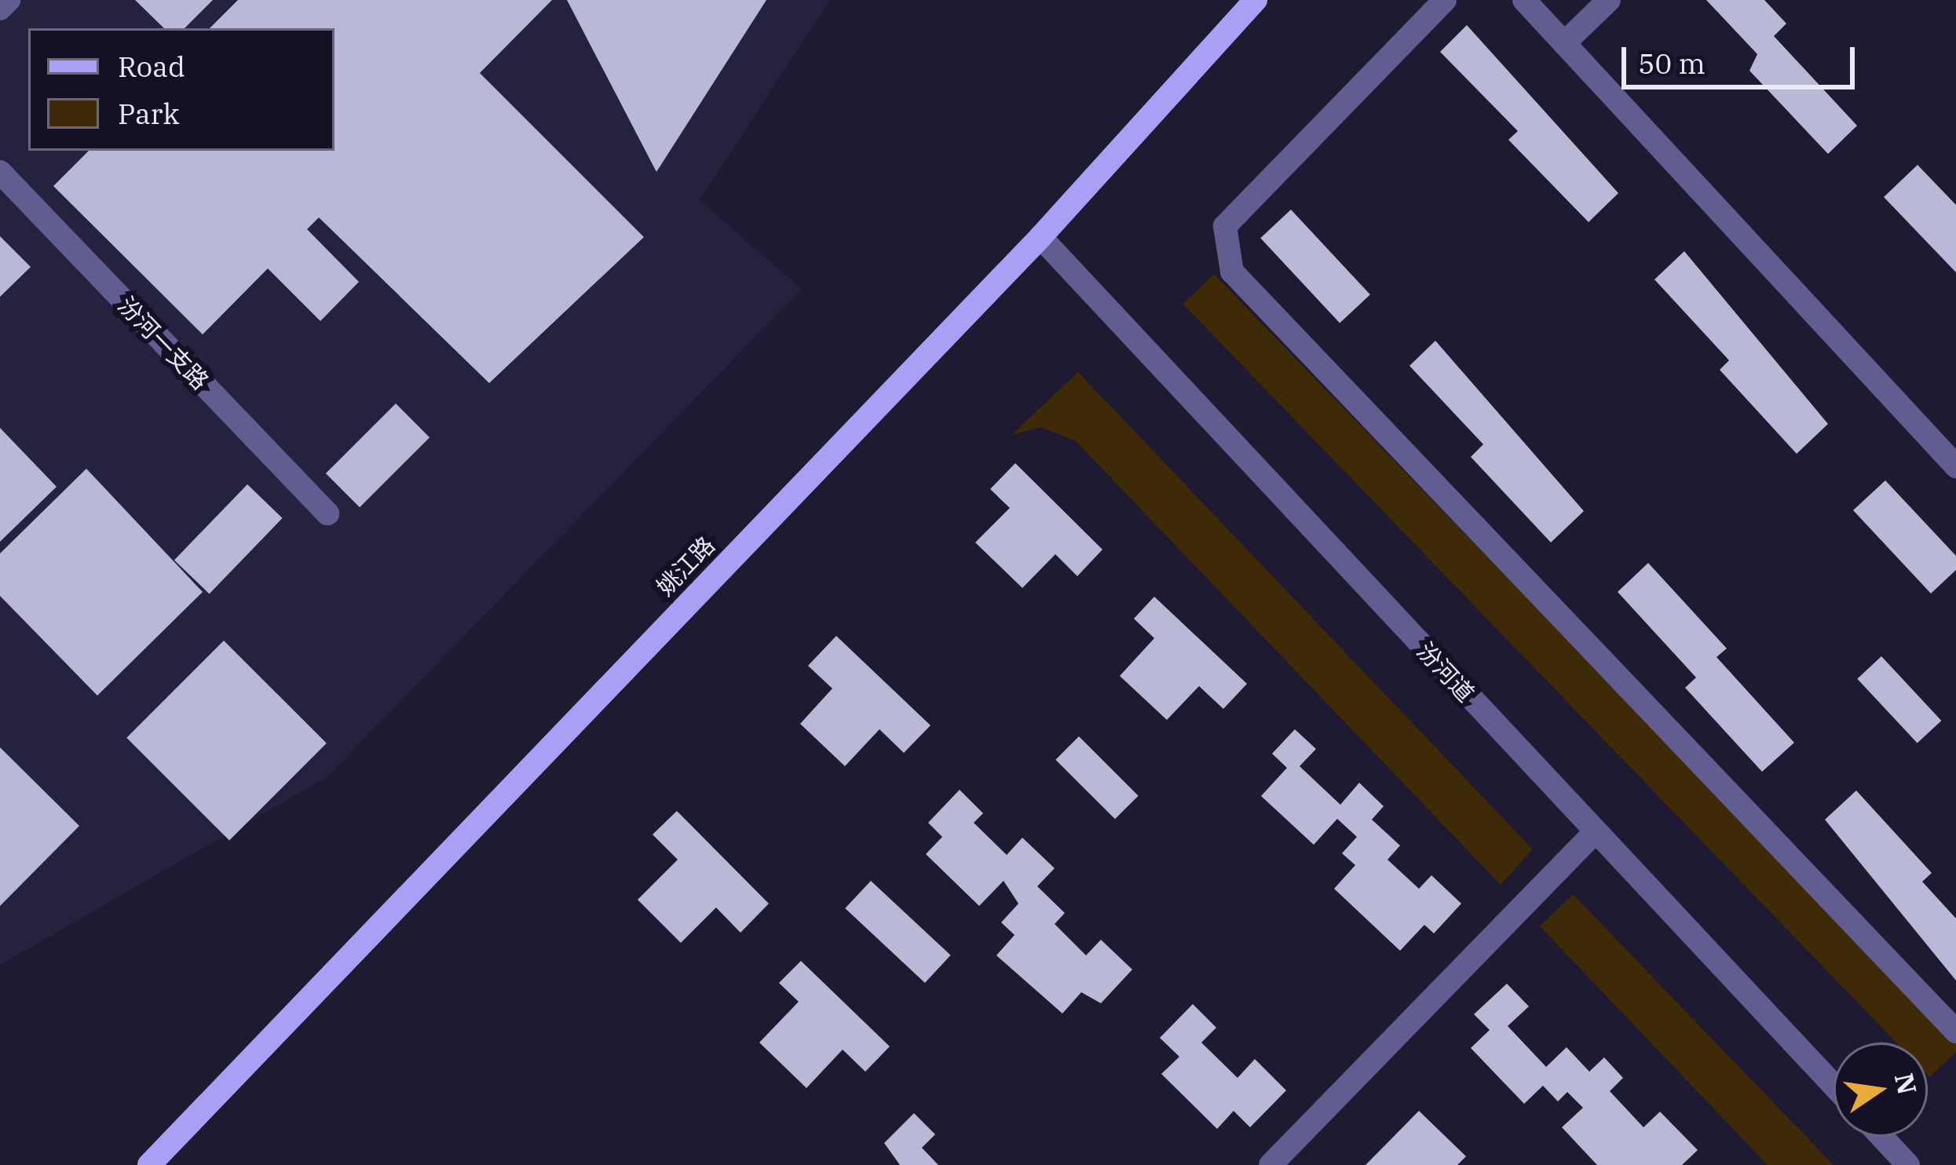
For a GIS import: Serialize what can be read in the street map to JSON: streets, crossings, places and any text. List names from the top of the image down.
{
  "streets": {
    "main road": ["姚江路"],
    "street": ["汾河一支路", "汾河道"]
  },
  "crossings": [
    ["姚江路", "汾河道"]
  ],
  "legend": ["Road", "Park"],
  "scale_bar": "50 m",
  "north": "right"
}
